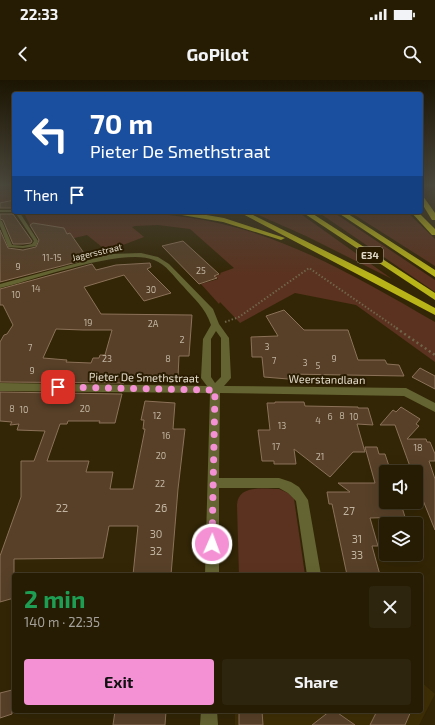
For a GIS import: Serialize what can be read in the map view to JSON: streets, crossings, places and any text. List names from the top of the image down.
{
  "streets": {
    "highway": ["E34"],
    "street": ["Jagersstraat", "Pieter De Smethstraat", "Weerstandlaan"]
  },
  "crossings": [
    ["Jagersstraat", "Pieter De Smethstraat"],
    ["Jagersstraat", "Weerstandlaan"],
    ["Pieter De Smethstraat", "Weerstandlaan"]
  ],
  "house_numbers": [
    "11-15",
    "9",
    "25",
    "14",
    "30",
    "10",
    "19",
    "2A",
    "2",
    "3",
    "7",
    "23",
    "8",
    "9",
    "7",
    "3",
    "5",
    "9",
    "8",
    "20",
    "10",
    "12",
    "8",
    "6",
    "10",
    "4",
    "13",
    "16",
    "17",
    "18",
    "20",
    "21",
    "22",
    "22",
    "26",
    "27",
    "30",
    "31",
    "32",
    "33"
  ],
  "page": {
    "status": "22:33",
    "header": "GoPilot",
    "turn": ["70 m", "Pieter De Smethstraat"],
    "then": "Then",
    "heading": ["2 min", "140 m · 22:35"],
    "buttons": ["Exit", "Share"]
  }
}
